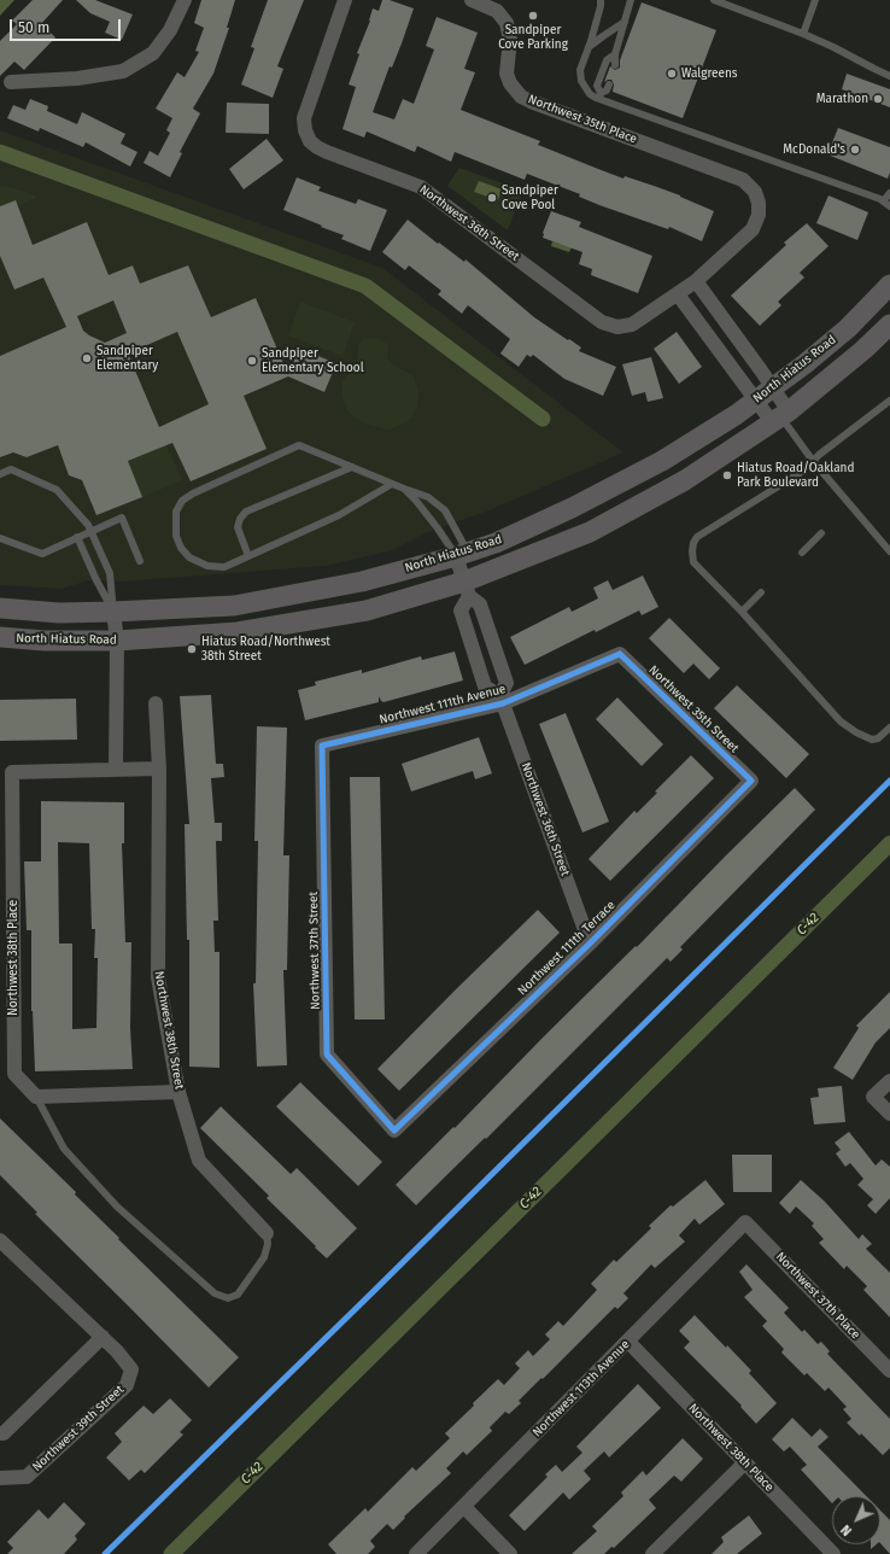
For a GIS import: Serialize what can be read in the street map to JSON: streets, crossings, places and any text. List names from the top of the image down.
{
  "streets": {
    "main road": ["North Hiatus Road"],
    "street": [
      "Northwest 35th Place",
      "Northwest 36th Street",
      "Northwest 111th Avenue",
      "Northwest 35th Street",
      "Northwest 111th Terrace",
      "Northwest 37th Street",
      "Northwest 38th Place",
      "Northwest 38th Street",
      "Northwest 37th Place",
      "Northwest 113th Avenue",
      "Northwest 39th Street"
    ]
  },
  "crossings": [
    ["Northwest 36th Street", "North Hiatus Road"],
    ["Northwest 36th Street", "Northwest 111th Avenue"],
    ["Northwest 36th Street", "Northwest 111th Terrace"],
    ["Northwest 111th Avenue", "Northwest 35th Street"],
    ["Northwest 111th Avenue", "Northwest 37th Street"],
    ["Northwest 35th Street", "Northwest 111th Terrace"],
    ["Northwest 111th Terrace", "Northwest 37th Street"],
    ["Northwest 38th Place", "Northwest 113th Avenue"],
    ["Northwest 37th Place", "Northwest 113th Avenue"]
  ],
  "water": ["C-42"],
  "places": [
    "Sandpiper Cove Parking",
    "Walgreens",
    "Marathon",
    "McDonald's",
    "Sandpiper Cove Pool",
    "Sandpiper Elementary",
    "Sandpiper Elementary School",
    "Hiatus Road/Oakland Park Boulevard",
    "Hiatus Road/Northwest 38th Street"
  ],
  "scale_bar": "50 m",
  "north": "bottom left"
}
